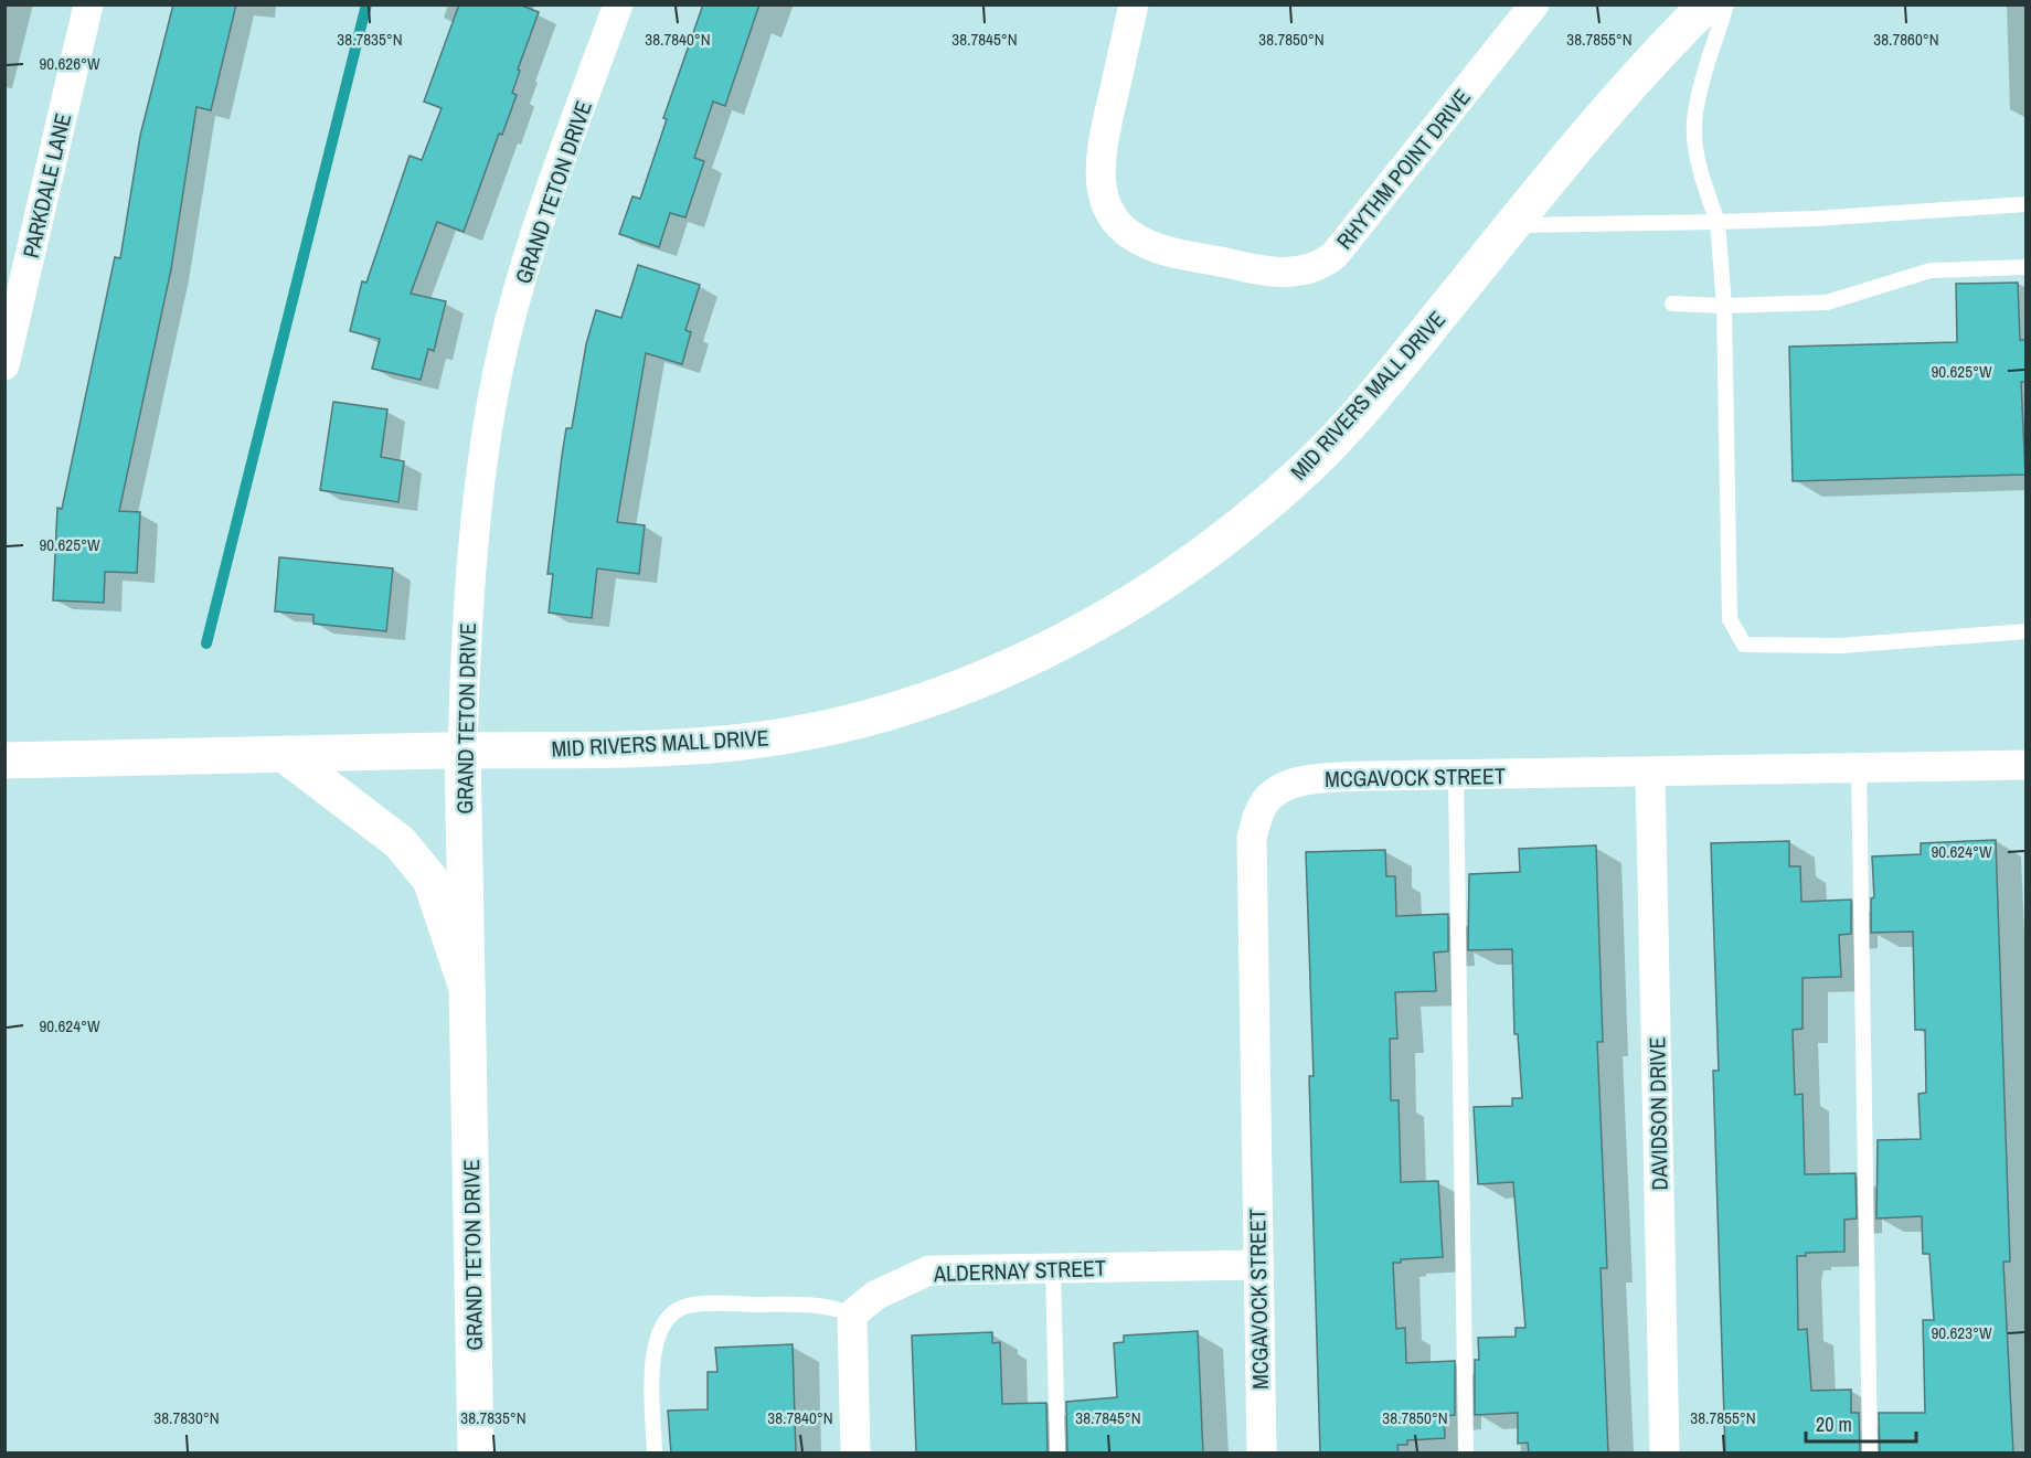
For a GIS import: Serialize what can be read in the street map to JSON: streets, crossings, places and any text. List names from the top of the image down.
{
  "streets": {
    "main road": ["GRAND TETON DRIVE", "MID RIVERS MALL DRIVE"],
    "street": [
      "RHYTHM POINT DRIVE",
      "PARKDALE LANE",
      "MCGAVOCK STREET",
      "DAVIDSON DRIVE",
      "ALDERNAY STREET"
    ]
  },
  "crossings": [
    ["GRAND TETON DRIVE", "MID RIVERS MALL DRIVE"],
    ["MCGAVOCK STREET", "DAVIDSON DRIVE"],
    ["MCGAVOCK STREET", "ALDERNAY STREET"]
  ],
  "scale_bar": "20 m",
  "coordinates": [
    "38.7835°N",
    "38.7840°N",
    "38.7845°N",
    "38.7850°N",
    "38.7855°N",
    "38.7860°N",
    "90.626°W",
    "90.625°W",
    "90.624°W",
    "90.623°W",
    "38.7830°N"
  ]
}
